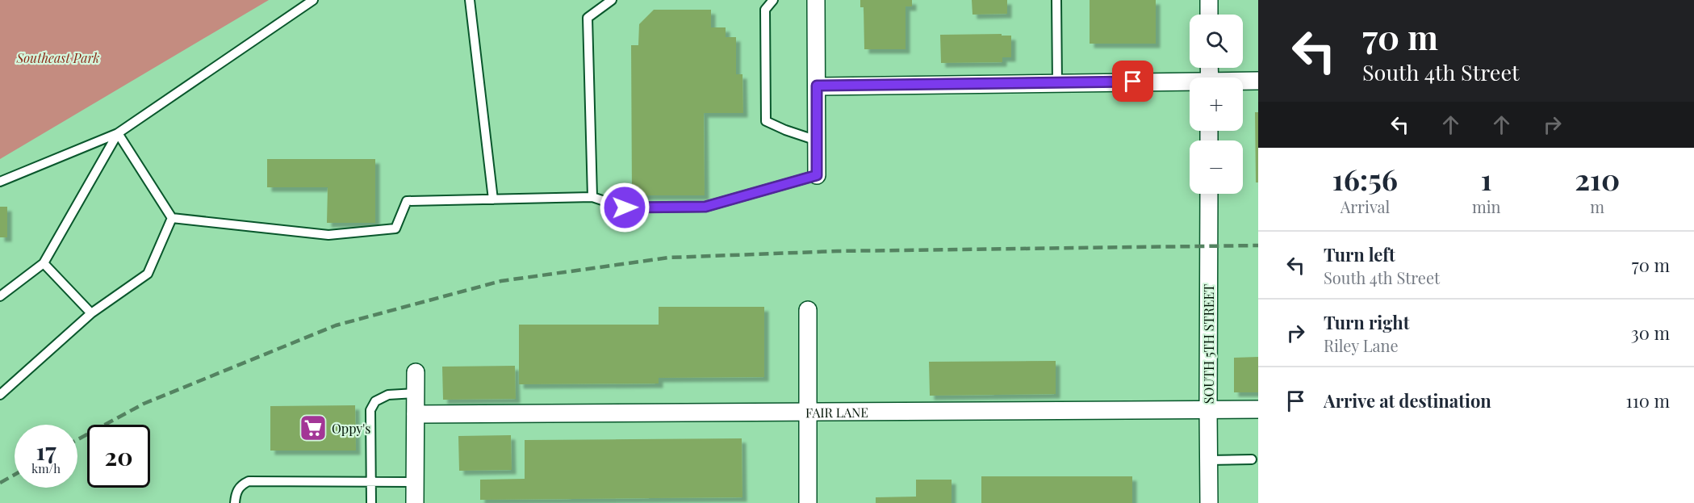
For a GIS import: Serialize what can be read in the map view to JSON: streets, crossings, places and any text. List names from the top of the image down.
{
  "streets": {
    "street": ["SOUTH 5TH STREET", "FAIR LANE"]
  },
  "crossings": [
    ["SOUTH 5TH STREET", "FAIR LANE"]
  ],
  "parks": ["Southeast Park"],
  "places": {
    "supermarket": ["Oppy's"]
  },
  "page": {
    "turn": ["70 m", "South 4th Street"],
    "map_buttons": ["+", "−"],
    "eta": [
      "16:56",
      "Arrival",
      "1",
      "min",
      "210",
      "m"
    ],
    "list": [
      {
        "name": "Turn left",
        "note": "South 4th Street",
        "value": "70 m"
      },
      {
        "name": "Turn right",
        "note": "Riley Lane",
        "value": "30 m"
      },
      {
        "name": "Arrive at destination",
        "value": "110 m"
      }
    ],
    "speed": "17 km/h",
    "limit": "20"
  }
}
